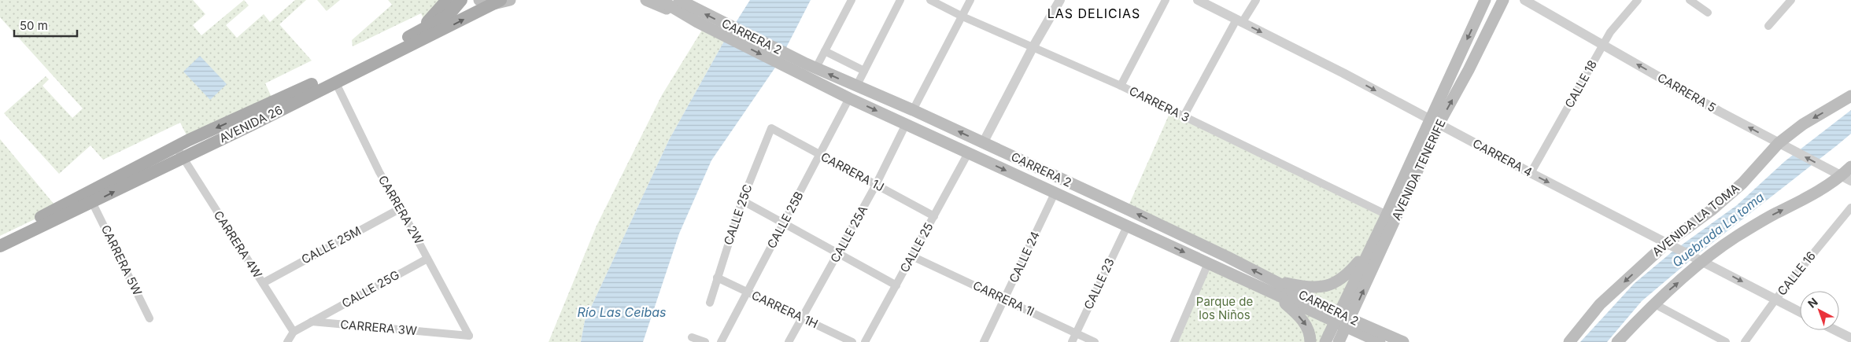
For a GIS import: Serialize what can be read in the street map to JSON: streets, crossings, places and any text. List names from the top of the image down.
{
  "streets": {
    "main road": [
      "CARRERA 2",
      "AVENIDA 26",
      "AVENIDA TENERIFE",
      "AVENIDA LA TOMA"
    ],
    "street": [
      "CALLE 18",
      "CARRERA 5",
      "CARRERA 3",
      "CARRERA 4",
      "CARRERA 1J",
      "CARRERA 2W",
      "CALLE 25C",
      "CALLE 25B",
      "CALLE 25A",
      "CARRERA 4W",
      "CALLE 25M",
      "CALLE 25",
      "CALLE 24",
      "CARRERA 5W",
      "CALLE 16",
      "CALLE 23",
      "CALLE 25G",
      "CARRERA 1I",
      "CARRERA 1H",
      "CARRERA 3W"
    ]
  },
  "crossings": [
    ["CARRERA 2", "AVENIDA TENERIFE"],
    ["CARRERA 2", "CALLE 25B"],
    ["CARRERA 2", "CALLE 25A"],
    ["CARRERA 2", "CALLE 25"],
    ["CARRERA 2", "CALLE 24"],
    ["CARRERA 2", "CALLE 23"],
    ["CALLE 18", "CARRERA 5"],
    ["CALLE 18", "CARRERA 4"],
    ["CARRERA 5", "AVENIDA LA TOMA"],
    ["CARRERA 3", "AVENIDA TENERIFE"],
    ["AVENIDA 26", "CARRERA 2W"],
    ["AVENIDA 26", "CARRERA 4W"],
    ["AVENIDA 26", "CARRERA 5W"],
    ["CARRERA 4", "AVENIDA TENERIFE"],
    ["CARRERA 4", "AVENIDA LA TOMA"],
    ["CARRERA 4", "CALLE 16"],
    ["CARRERA 1J", "CALLE 25C"],
    ["CARRERA 1J", "CALLE 25B"],
    ["CARRERA 1J", "CALLE 25A"],
    ["CARRERA 1J", "CALLE 25"],
    ["CARRERA 2W", "CALLE 25M"],
    ["CARRERA 2W", "CALLE 25G"],
    ["CARRERA 2W", "CARRERA 3W"],
    ["CALLE 25C", "CARRERA 1H"],
    ["CALLE 25B", "CARRERA 1H"],
    ["CALLE 25A", "CARRERA 1H"],
    ["CARRERA 4W", "CALLE 25M"],
    ["CARRERA 4W", "CALLE 25G"],
    ["CALLE 25", "CARRERA 1I"],
    ["CALLE 24", "CARRERA 1I"],
    ["CALLE 23", "CARRERA 1I"],
    ["CALLE 25G", "CARRERA 3W"]
  ],
  "one_way": ["CARRERA 5", "CARRERA 4"],
  "districts": ["LAS DELICIAS"],
  "water": ["Quebrada La toma", "Río Las Ceibas"],
  "parks": ["Parque de los Niños"],
  "scale_bar": "50 m",
  "north": "top left"
}
